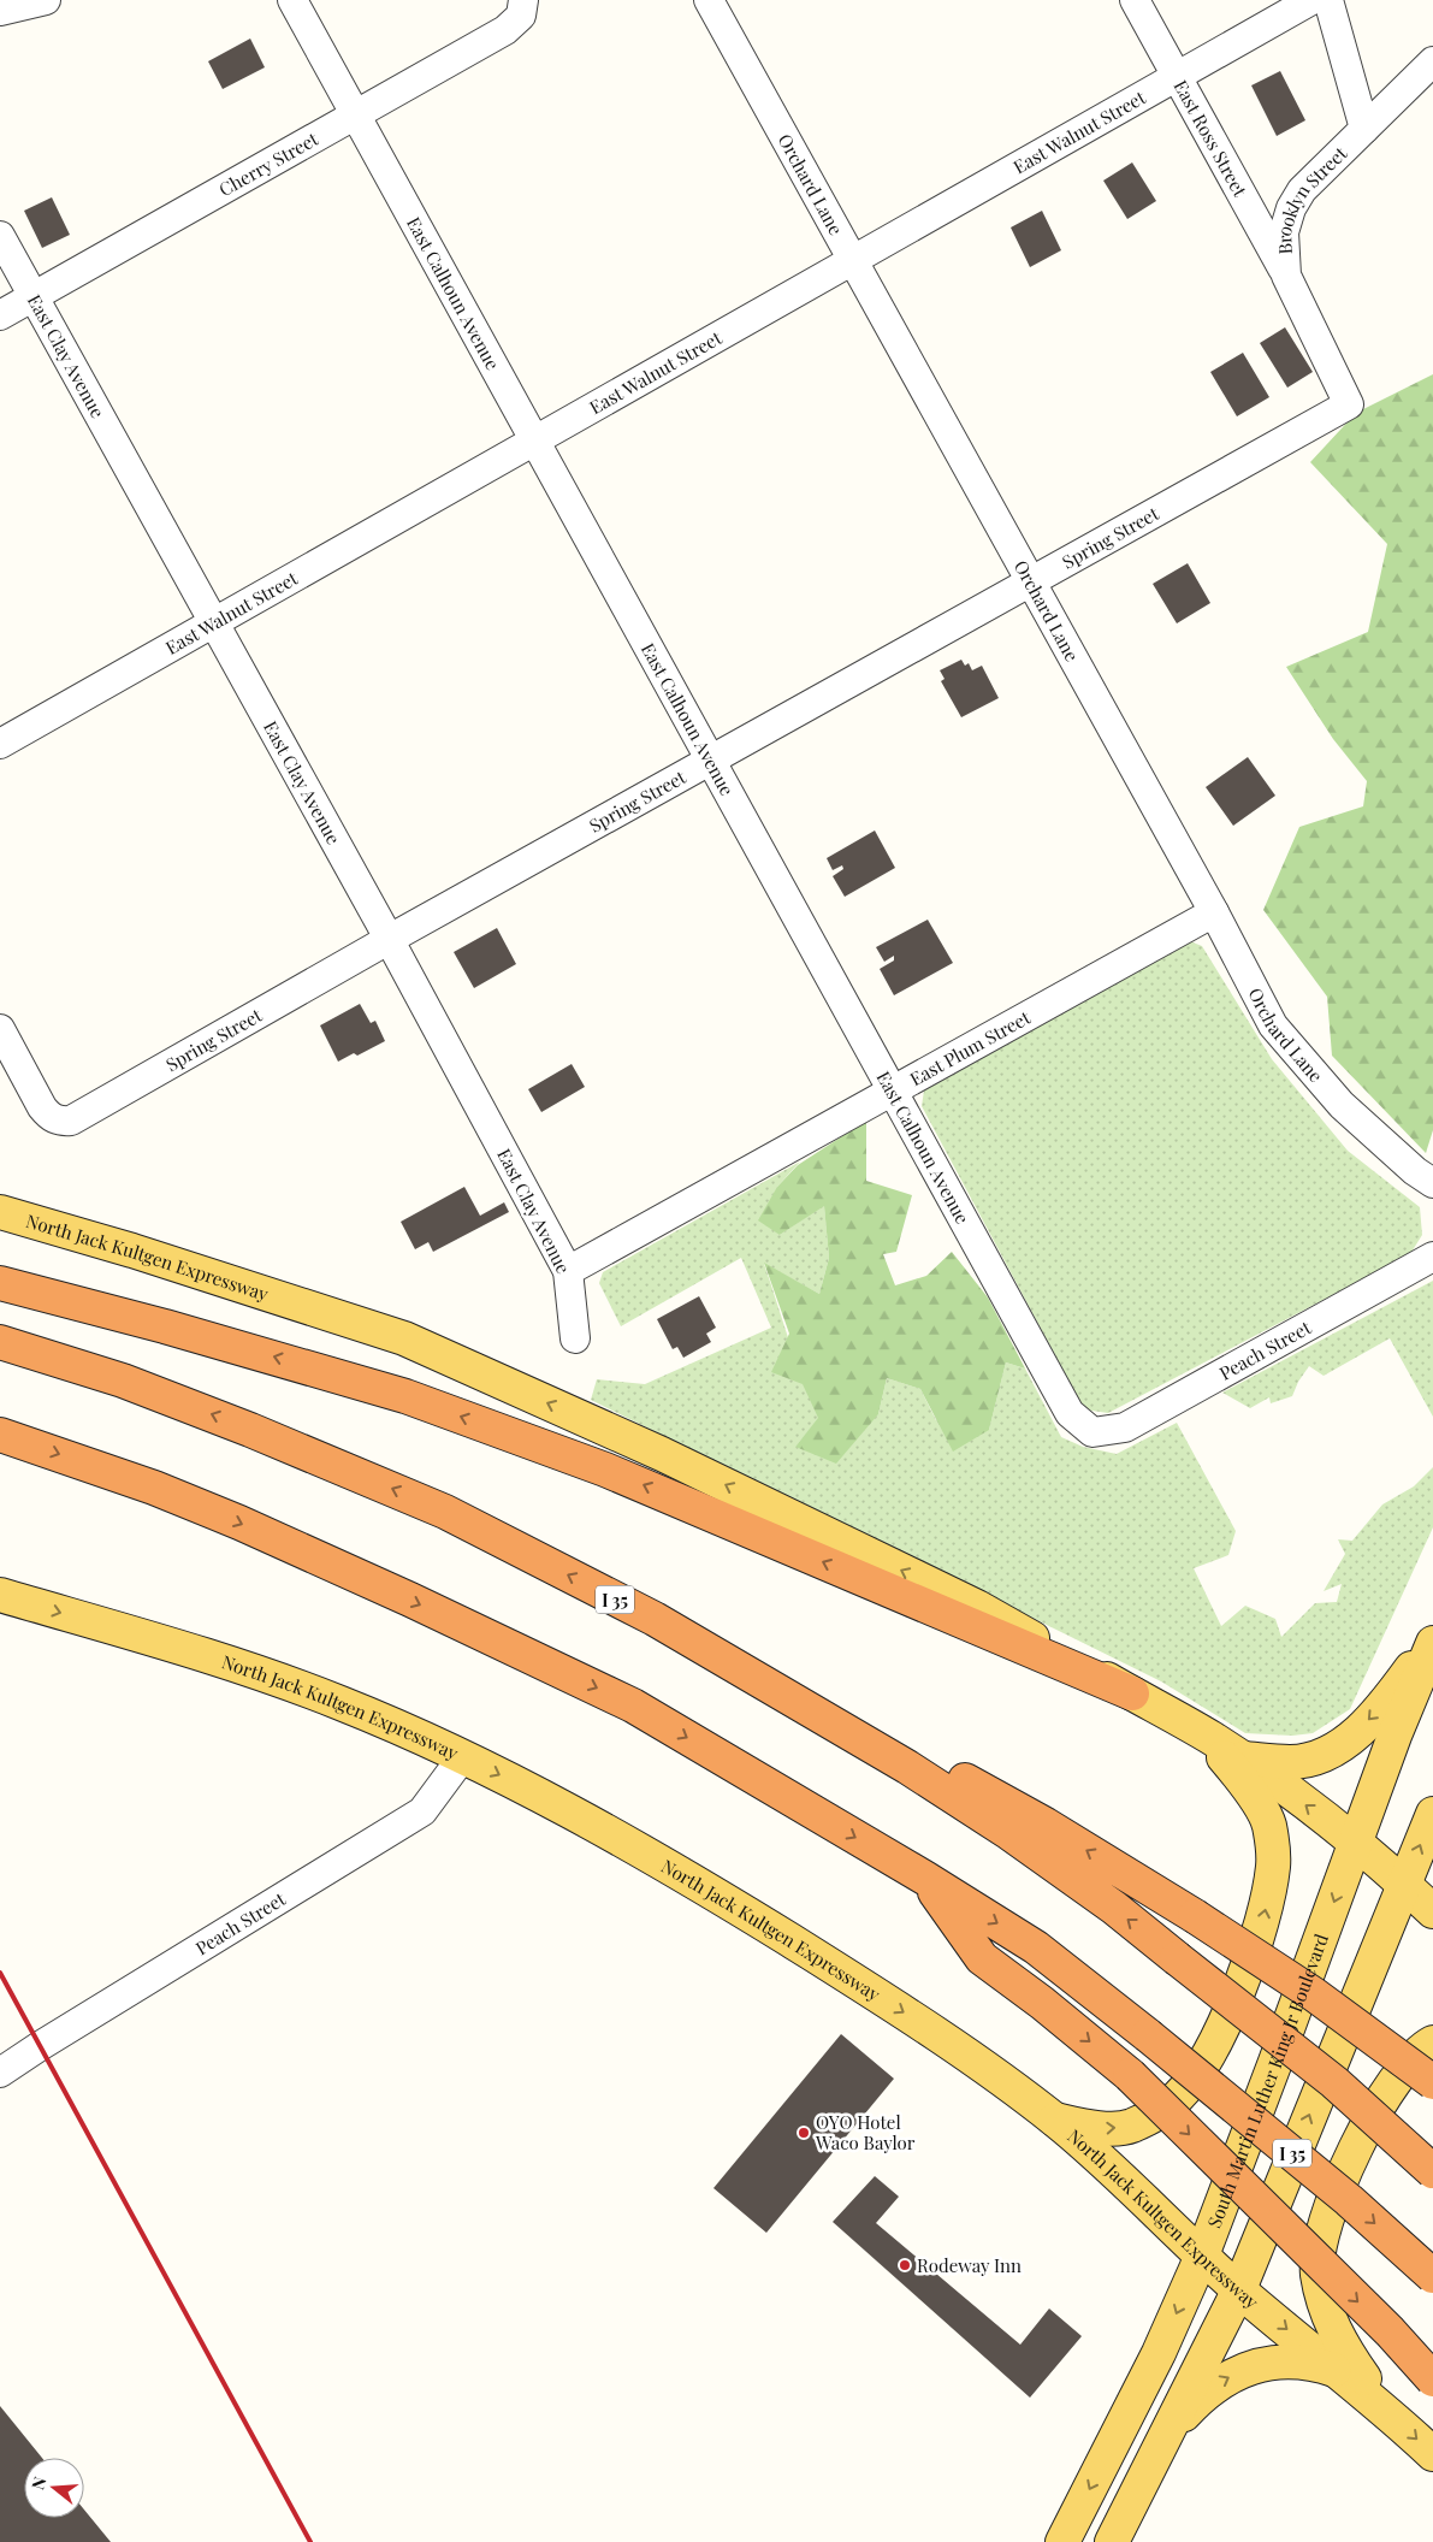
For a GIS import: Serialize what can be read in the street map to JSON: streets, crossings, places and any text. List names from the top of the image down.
{
  "streets": {
    "highway": ["I 35"],
    "main road": ["North Jack Kultgen Expressway", "South Martin Luther King Jr Boulevard"],
    "street": [
      "East Walnut Street",
      "East Ross Street",
      "Cherry Street",
      "Orchard Lane",
      "Brooklyn Street",
      "East Calhoun Avenue",
      "East Clay Avenue",
      "Spring Street",
      "East Plum Street",
      "Peach Street"
    ]
  },
  "crossings": [
    ["East Walnut Street", "East Ross Street"],
    ["East Walnut Street", "Orchard Lane"],
    ["East Walnut Street", "East Calhoun Avenue"],
    ["East Walnut Street", "East Clay Avenue"],
    ["East Ross Street", "Brooklyn Street"],
    ["Cherry Street", "East Calhoun Avenue"],
    ["Cherry Street", "East Clay Avenue"],
    ["Orchard Lane", "Spring Street"],
    ["Orchard Lane", "East Plum Street"],
    ["Brooklyn Street", "Spring Street"],
    ["East Calhoun Avenue", "Spring Street"],
    ["East Calhoun Avenue", "East Plum Street"],
    ["East Calhoun Avenue", "Peach Street"],
    ["East Clay Avenue", "Spring Street"],
    ["East Clay Avenue", "East Plum Street"],
    ["North Jack Kultgen Expressway", "Peach Street"],
    ["North Jack Kultgen Expressway", "South Martin Luther King Jr Boulevard"]
  ],
  "places": ["OYO Hotel Waco Baylor", "Rodeway Inn"],
  "north": "left"
}
